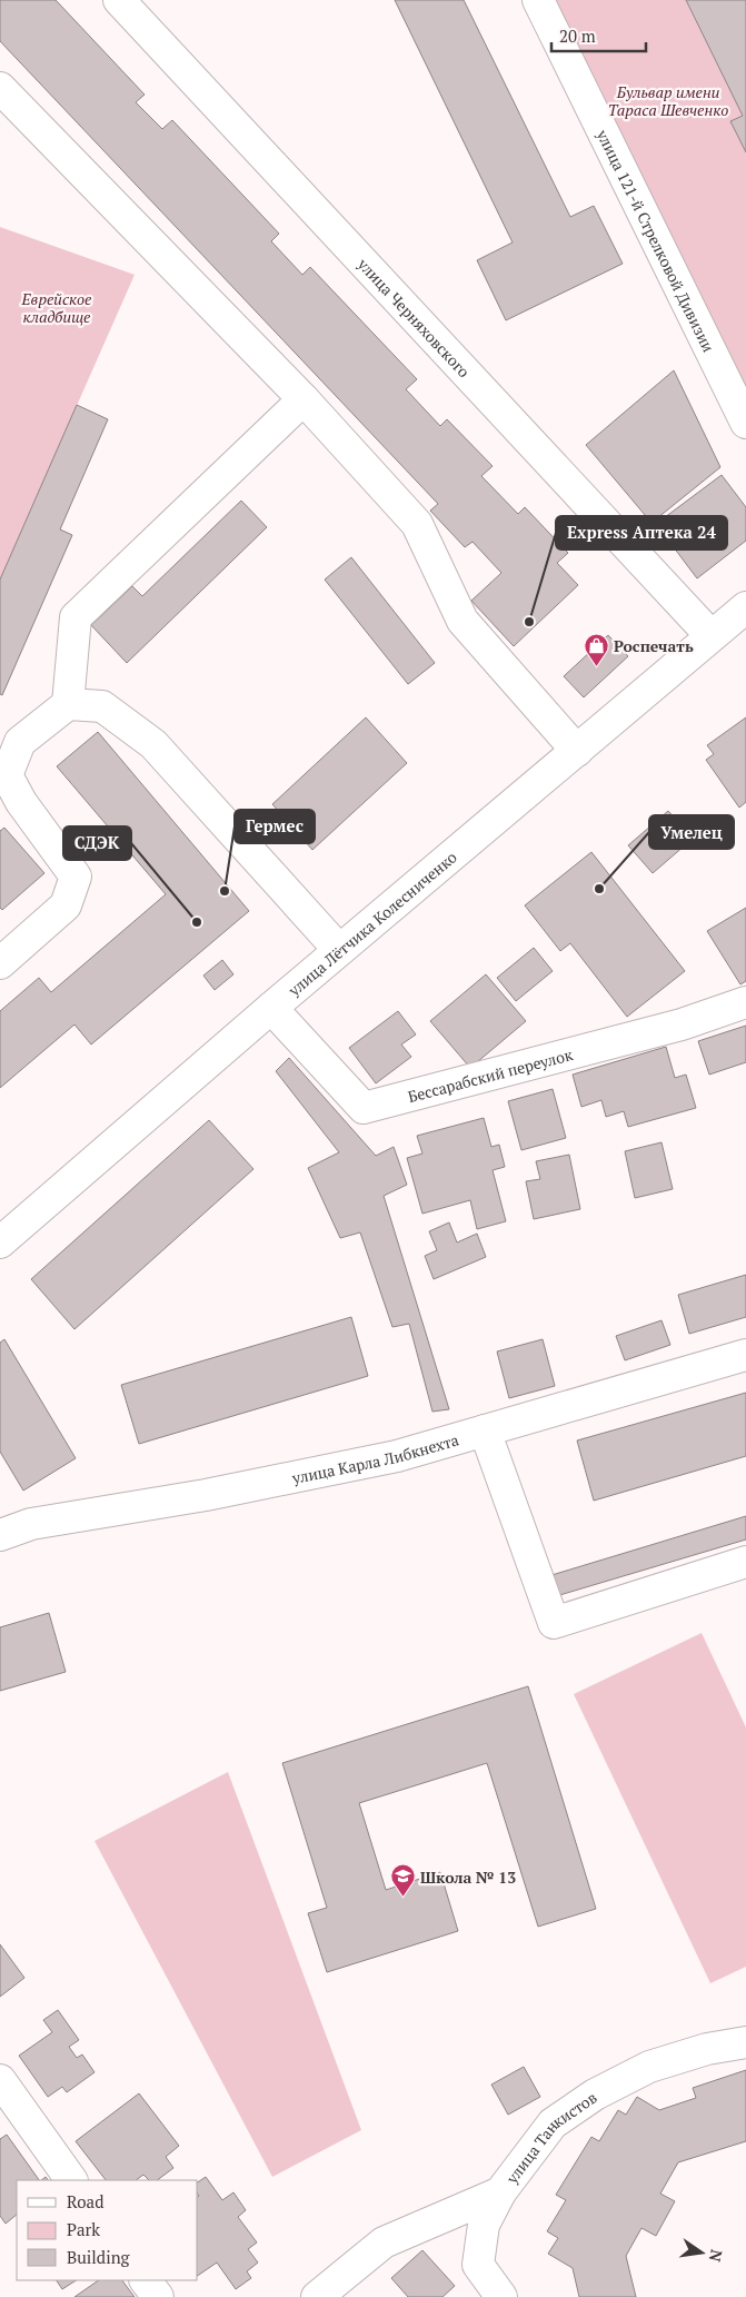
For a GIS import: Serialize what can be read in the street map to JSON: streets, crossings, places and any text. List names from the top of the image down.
{
  "streets": {
    "street": [
      "улица 121-й Стрелковой Дивизии",
      "улица Черняховского",
      "улица Лётчика Колесниченко",
      "Бессарабский переулок",
      "улица Карла Либкнехта",
      "улица Танкистов"
    ]
  },
  "crossings": [
    ["улица Черняховского", "улица Лётчика Колесниченко"],
    ["улица Лётчика Колесниченко", "Бессарабский переулок"]
  ],
  "parks": ["Бульвар имени Тараса Шевченко", "Еврейское кладбище"],
  "places": {
    "other": [
      "Express Аптека 24",
      "Умелец",
      "Гермес",
      "СДЭК"
    ],
    "shop": ["Роспечать"],
    "school or university": ["Школа № 13"]
  },
  "legend": ["Road", "Park", "Building"],
  "scale_bar": "20 m",
  "north": "right"
}
